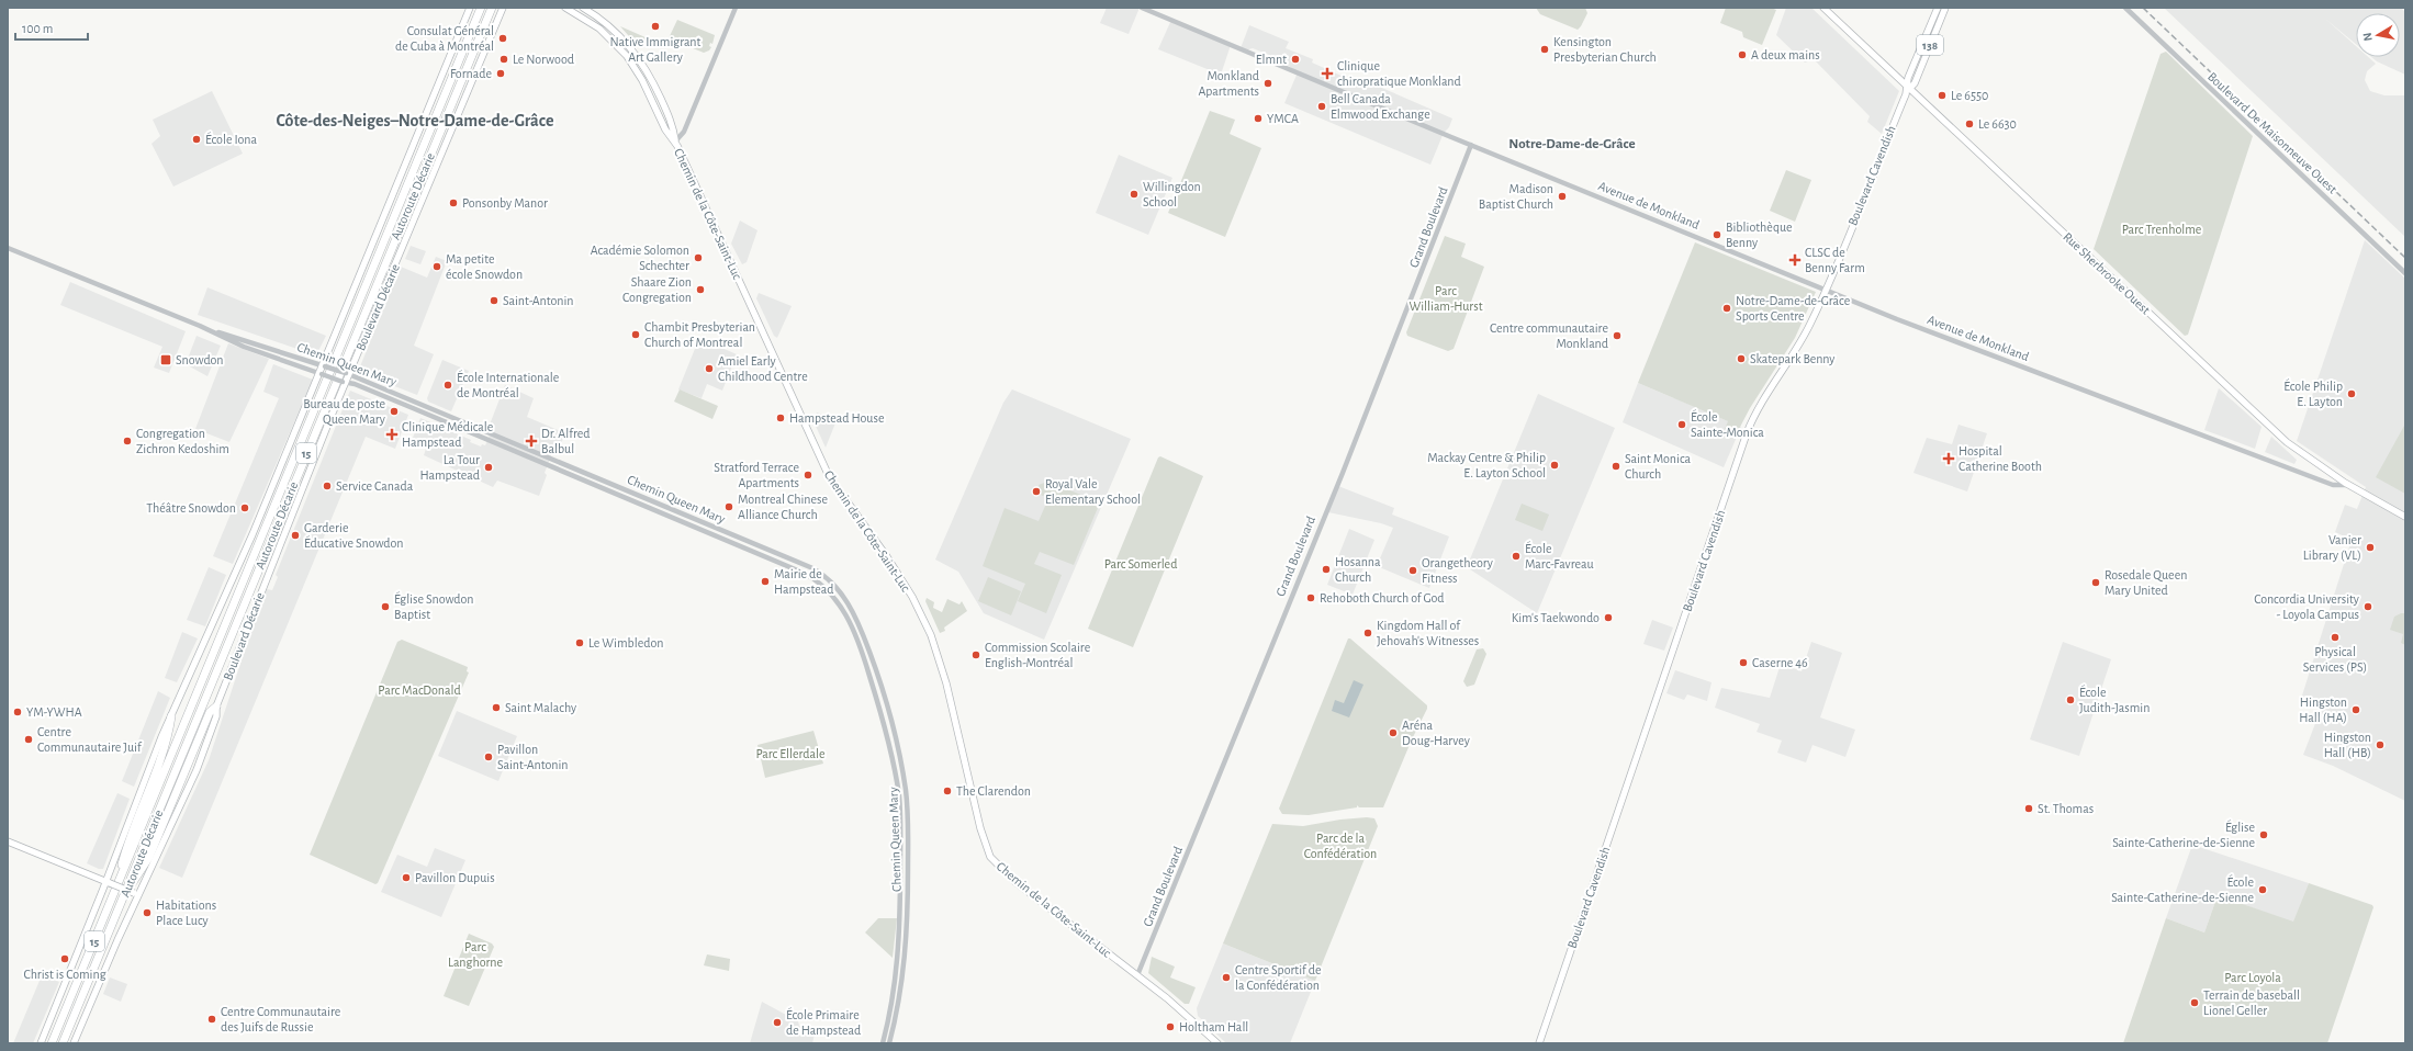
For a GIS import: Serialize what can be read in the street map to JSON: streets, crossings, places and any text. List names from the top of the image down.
{
  "streets": {
    "highway": ["Autoroute Décarie", "15"],
    "main road": [
      "138",
      "Boulevard Cavendish",
      "Chemin de la Côte-Saint-Luc",
      "Rue Sherbrooke Ouest",
      "Boulevard Décarie"
    ],
    "street": [
      "Boulevard De Maisonneuve Ouest",
      "Avenue de Monkland",
      "Grand Boulevard",
      "Chemin Queen Mary"
    ]
  },
  "crossings": [
    ["Boulevard Cavendish", "Avenue de Monkland"],
    ["Boulevard Cavendish", "Rue Sherbrooke Ouest"],
    ["Avenue de Monkland", "Grand Boulevard"],
    ["Avenue de Monkland", "Rue Sherbrooke Ouest"],
    ["Chemin de la Côte-Saint-Luc", "Grand Boulevard"],
    ["Boulevard Décarie", "Chemin Queen Mary"]
  ],
  "districts": ["Côte-des-Neiges–Notre-Dame-de-Grâce", "Notre-Dame-de-Grâce"],
  "parks": [
    "Parc Trenholme",
    "Parc William-Hurst",
    "Parc Somerled",
    "Parc MacDonald",
    "Parc Ellerdale",
    "Parc de la Confédération",
    "Parc Langhorne",
    "Parc Loyola"
  ],
  "places": {
    "other": [
      "Native Immigrant Art Gallery",
      "Consulat Général de Cuba à Montréal",
      "Kensington Presbyterian Church",
      "A deux mains",
      "Le Norwood",
      "Elmnt",
      "Fornade",
      "Monkland Apartments",
      "Le 6550",
      "Bell Canada Elmwood Exchange",
      "YMCA",
      "Le 6630",
      "École Iona",
      "Willingdon School",
      "Madison Baptist Church",
      "Ponsonby Manor",
      "Bibliothèque Benny",
      "Académie Solomon Schechter",
      "Ma petite école Snowdon",
      "Shaare Zion Congregation",
      "Saint-Antonin",
      "Notre-Dame-de-Grâce Sports Centre",
      "Chambit Presbyterian Church of Montreal",
      "Centre communautaire Monkland",
      "Skatepark Benny",
      "Amiel Early Childhood Centre",
      "École Internationale de Montréal",
      "École Philip E. Layton",
      "Bureau de poste Queen Mary",
      "Hampstead House",
      "École Sainte-Monica",
      "Congregation Zichron Kedoshim",
      "Mackay Centre & Philip E. Layton School",
      "Saint Monica Church",
      "La Tour Hampstead",
      "Stratford Terrace Apartments",
      "Service Canada",
      "Royal Vale Elementary School",
      "Montreal Chinese Alliance Church",
      "Théâtre Snowdon",
      "Garderie Éducative Snowdon",
      "Vanier Library (VL)",
      "École Marc-Favreau",
      "Hosanna Church",
      "Orangetheory Fitness",
      "Mairie de Hampstead",
      "Rosedale Queen Mary United",
      "Rehoboth Church of God",
      "Église Snowdon Baptist",
      "Concordia University - Loyola Campus",
      "Kim's Taekwondo",
      "Kingdom Hall of Jehovah's Witnesses",
      "Physical Services (PS)",
      "Le Wimbledon",
      "Commission Scolaire English-Montréal",
      "Caserne 46",
      "École Judith-Jasmin",
      "Saint Malachy",
      "Hingston Hall (HA)",
      "YM-YWHA",
      "Aréna Doug-Harvey",
      "Centre Communautaire Juif",
      "Hingston Hall (HB)",
      "Pavillon Saint-Antonin",
      "The Clarendon",
      "St. Thomas",
      "Église Sainte-Catherine-de-Sienne",
      "Pavillon Dupuis",
      "École Sainte-Catherine-de-Sienne",
      "Habitations Place Lucy",
      "Christ is Coming",
      "Centre Sportif de la Confédération",
      "Terrain de baseball Lionel Geller",
      "Centre Communautaire des Juifs de Russie",
      "École Primaire de Hampstead",
      "Holtham Hall"
    ],
    "health": [
      "Clinique chiropratique Monkland",
      "CLSC de Benny Farm",
      "Clinique Médicale Hampstead",
      "Dr. Alfred Balbul",
      "Hospital Catherine Booth"
    ],
    "transit": ["Snowdon"]
  },
  "scale_bar": "100 m",
  "north": "left"
}
